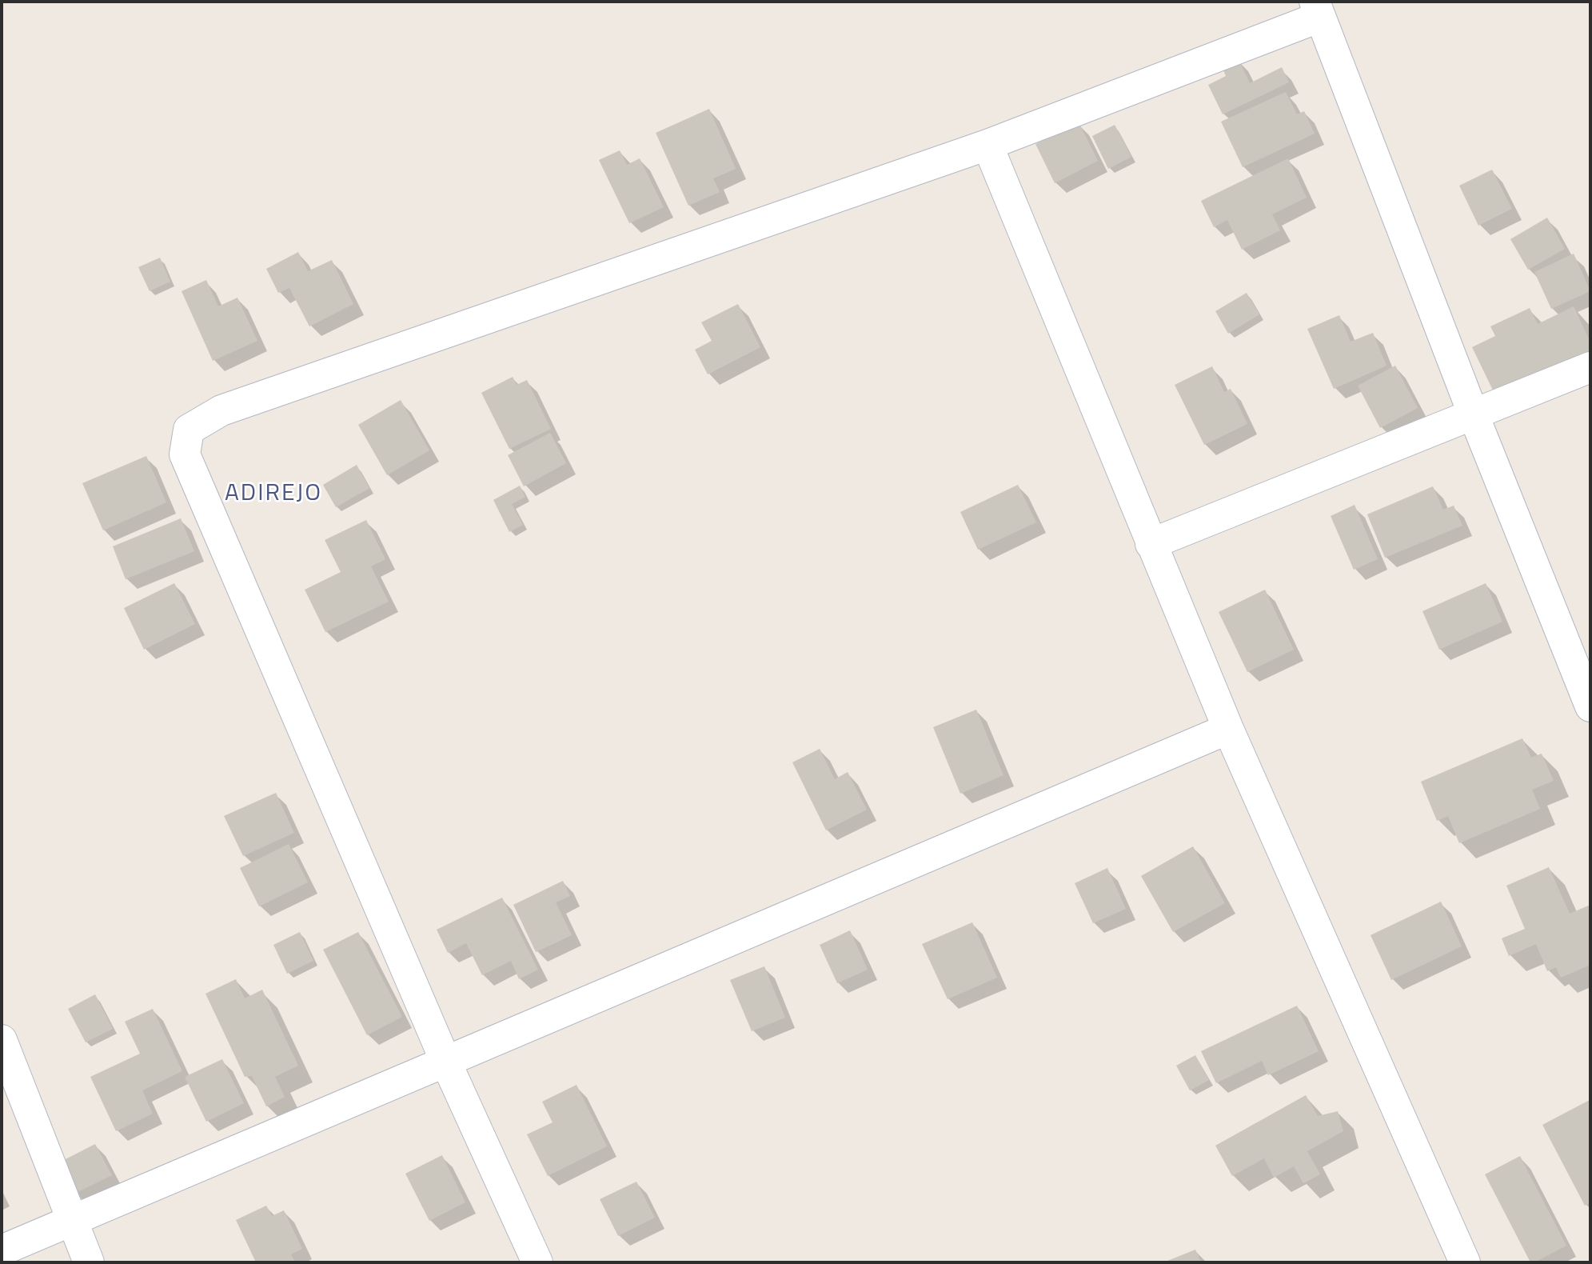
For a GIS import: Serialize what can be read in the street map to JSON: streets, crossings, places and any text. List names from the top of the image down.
{
  "districts": ["ADIREJO"]
}
